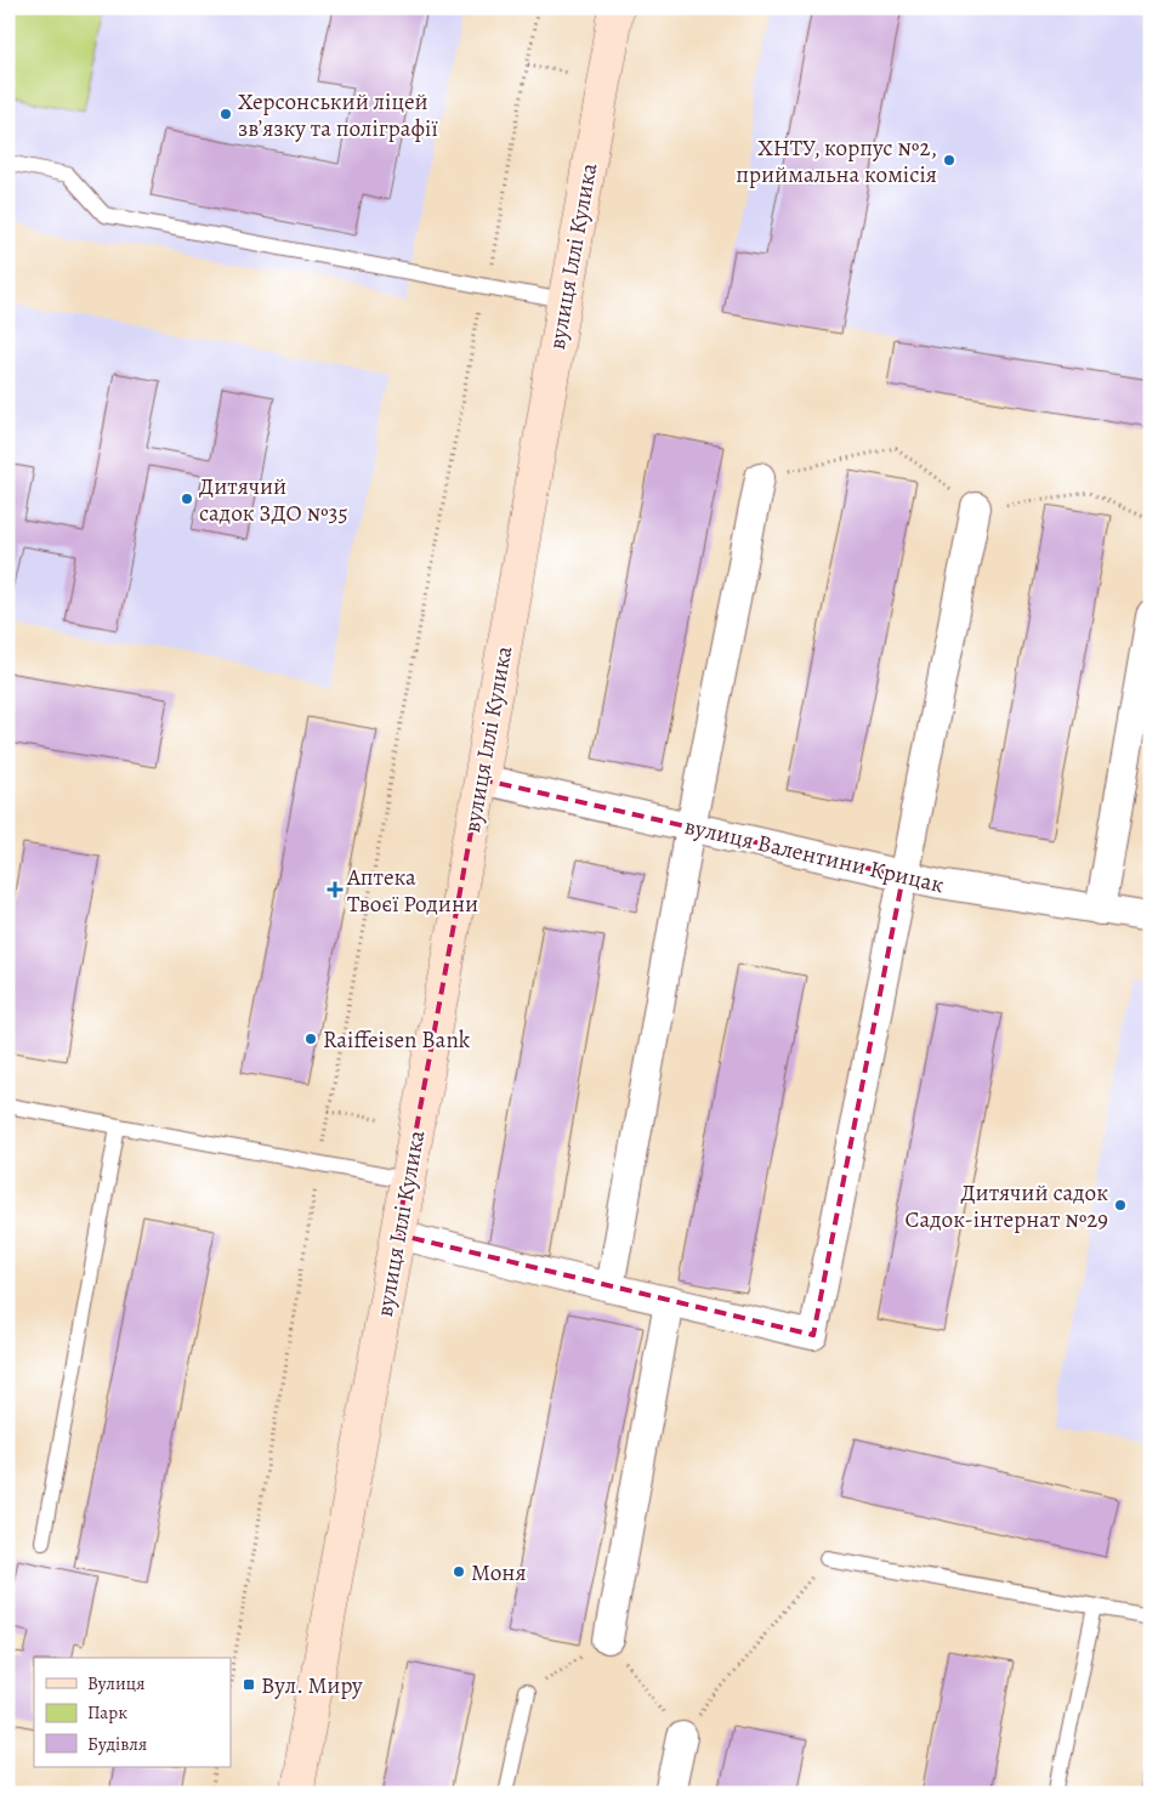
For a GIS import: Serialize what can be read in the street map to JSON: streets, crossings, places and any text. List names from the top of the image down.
{
  "streets": {
    "street": ["вулиця Іллі Кулика", "вулиця Валентини Крицак"]
  },
  "crossings": [
    ["вулиця Іллі Кулика", "вулиця Валентини Крицак"]
  ],
  "places": {
    "other": [
      "Херсонський ліцей зв’язку та поліграфії",
      "ХНТУ, корпус №2, приймальна комісія",
      "Дитячий садок ЗДО №35",
      "Raiffeisen Bank",
      "Дитячий садок Садок-інтернат №29",
      "Моня"
    ],
    "health": ["Аптека Твоєї Родини"],
    "transit": ["Вул. Миру"]
  },
  "legend": ["Вулиця", "Парк", "Будівля"]
}
